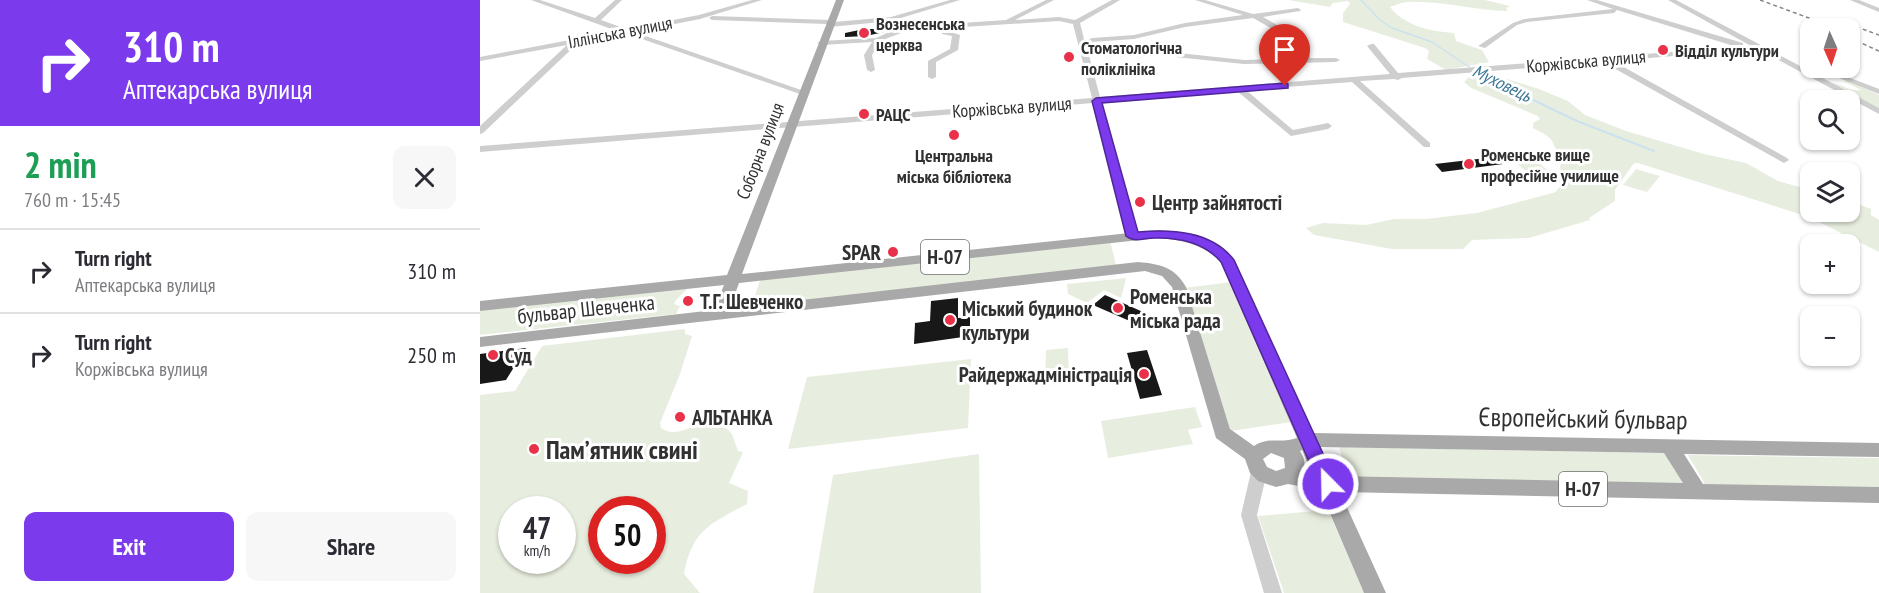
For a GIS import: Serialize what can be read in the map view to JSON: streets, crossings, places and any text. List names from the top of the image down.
{
  "streets": {
    "main road": [
      "Соборна вулиця",
      "Н-07",
      "бульвар Шевченка",
      "Європейський бульвар"
    ],
    "street": ["Іллінська вулиця", "Коржівська вулиця"]
  },
  "crossings": [
    ["Коржівська вулиця", "Соборна вулиця"],
    ["Соборна вулиця", "бульвар Шевченка"],
    ["Н-07", "бульвар Шевченка"],
    ["Н-07", "Європейський бульвар"],
    ["бульвар Шевченка", "Європейський бульвар"]
  ],
  "water": ["Муховець"],
  "places": [
    "Вознесенська церква",
    "Відділ культури",
    "Стоматологічна поліклініка",
    "РАЦС",
    "Центральна міська бібліотека",
    "Роменське вище професійне училище",
    "Центр зайнятості",
    "SPAR",
    "Т.Г. Шевченко",
    "Роменська міська рада",
    "Міський будинок культури",
    "Суд",
    "Райдержадміністрація",
    "АЛЬТАНКА",
    "Памʼятник свині"
  ],
  "north": "bottom",
  "page": {
    "turn": ["310 m", "Аптекарська вулиця"],
    "map_buttons": ["+", "−"],
    "heading": ["2 min", "760 m · 15:45"],
    "list": [
      {
        "name": "Turn right",
        "note": "Аптекарська вулиця",
        "value": "310 m"
      },
      {
        "name": "Turn right",
        "note": "Коржівська вулиця",
        "value": "250 m"
      }
    ],
    "speed": "47 km/h",
    "limit": "50",
    "buttons": ["Exit", "Share"]
  }
}
